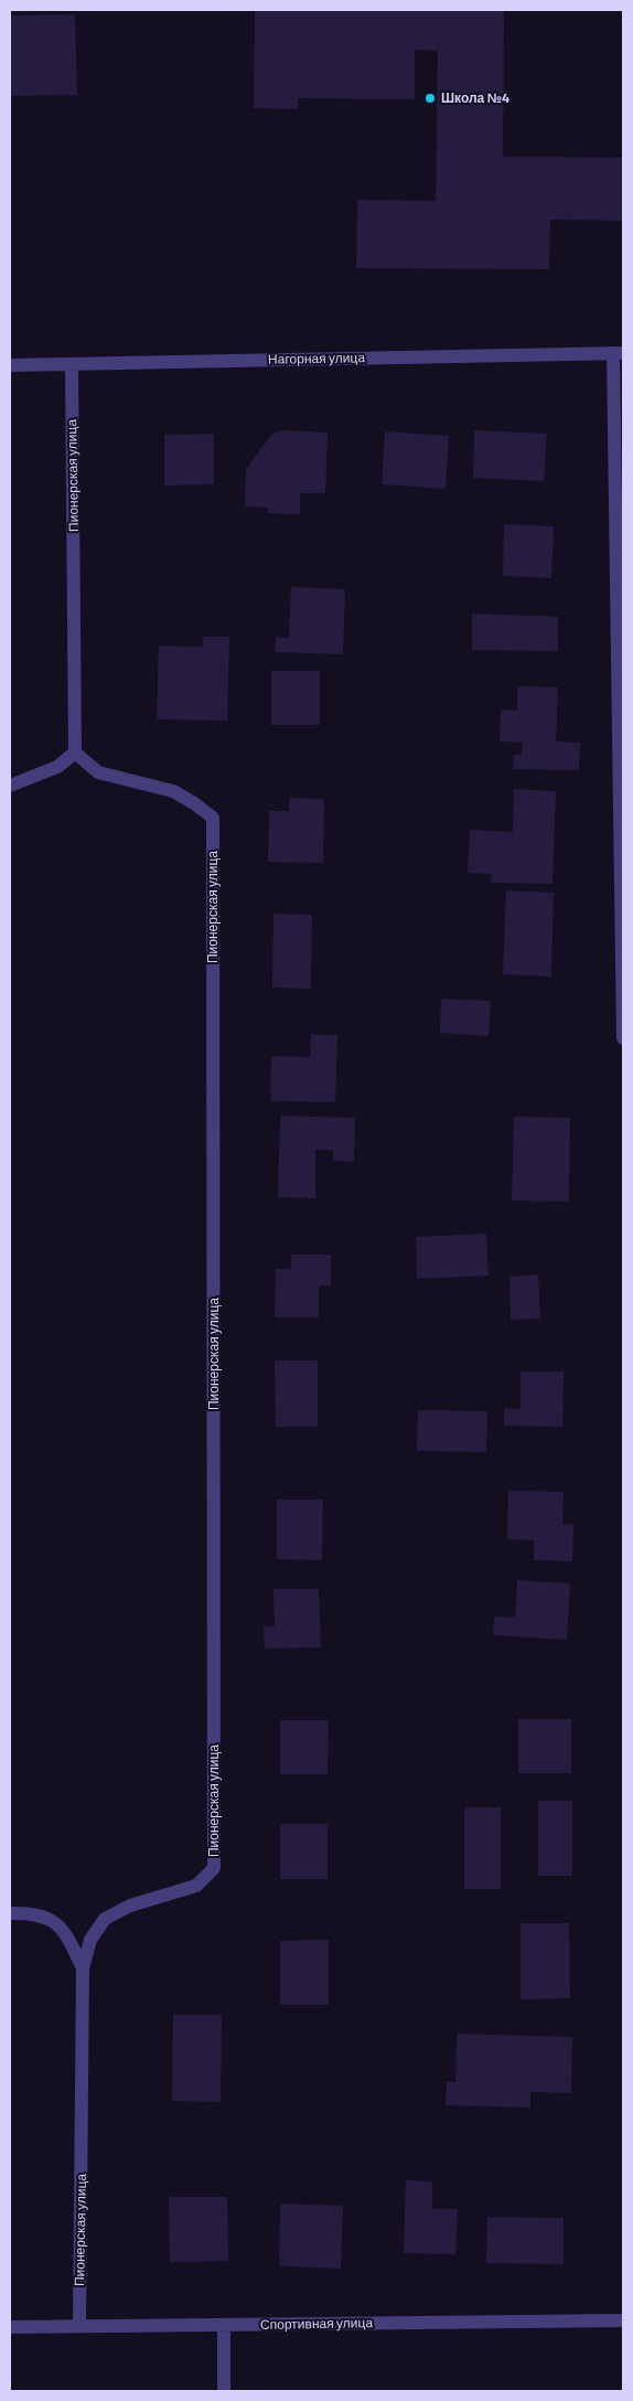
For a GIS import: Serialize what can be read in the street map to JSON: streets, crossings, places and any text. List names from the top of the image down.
{
  "streets": {
    "street": ["Нагорная улица", "Пионерская улица", "Спортивная улица"]
  },
  "crossings": [
    ["Нагорная улица", "Пионерская улица"],
    ["Пионерская улица", "Спортивная улица"]
  ],
  "places": ["Школа №4"]
}
